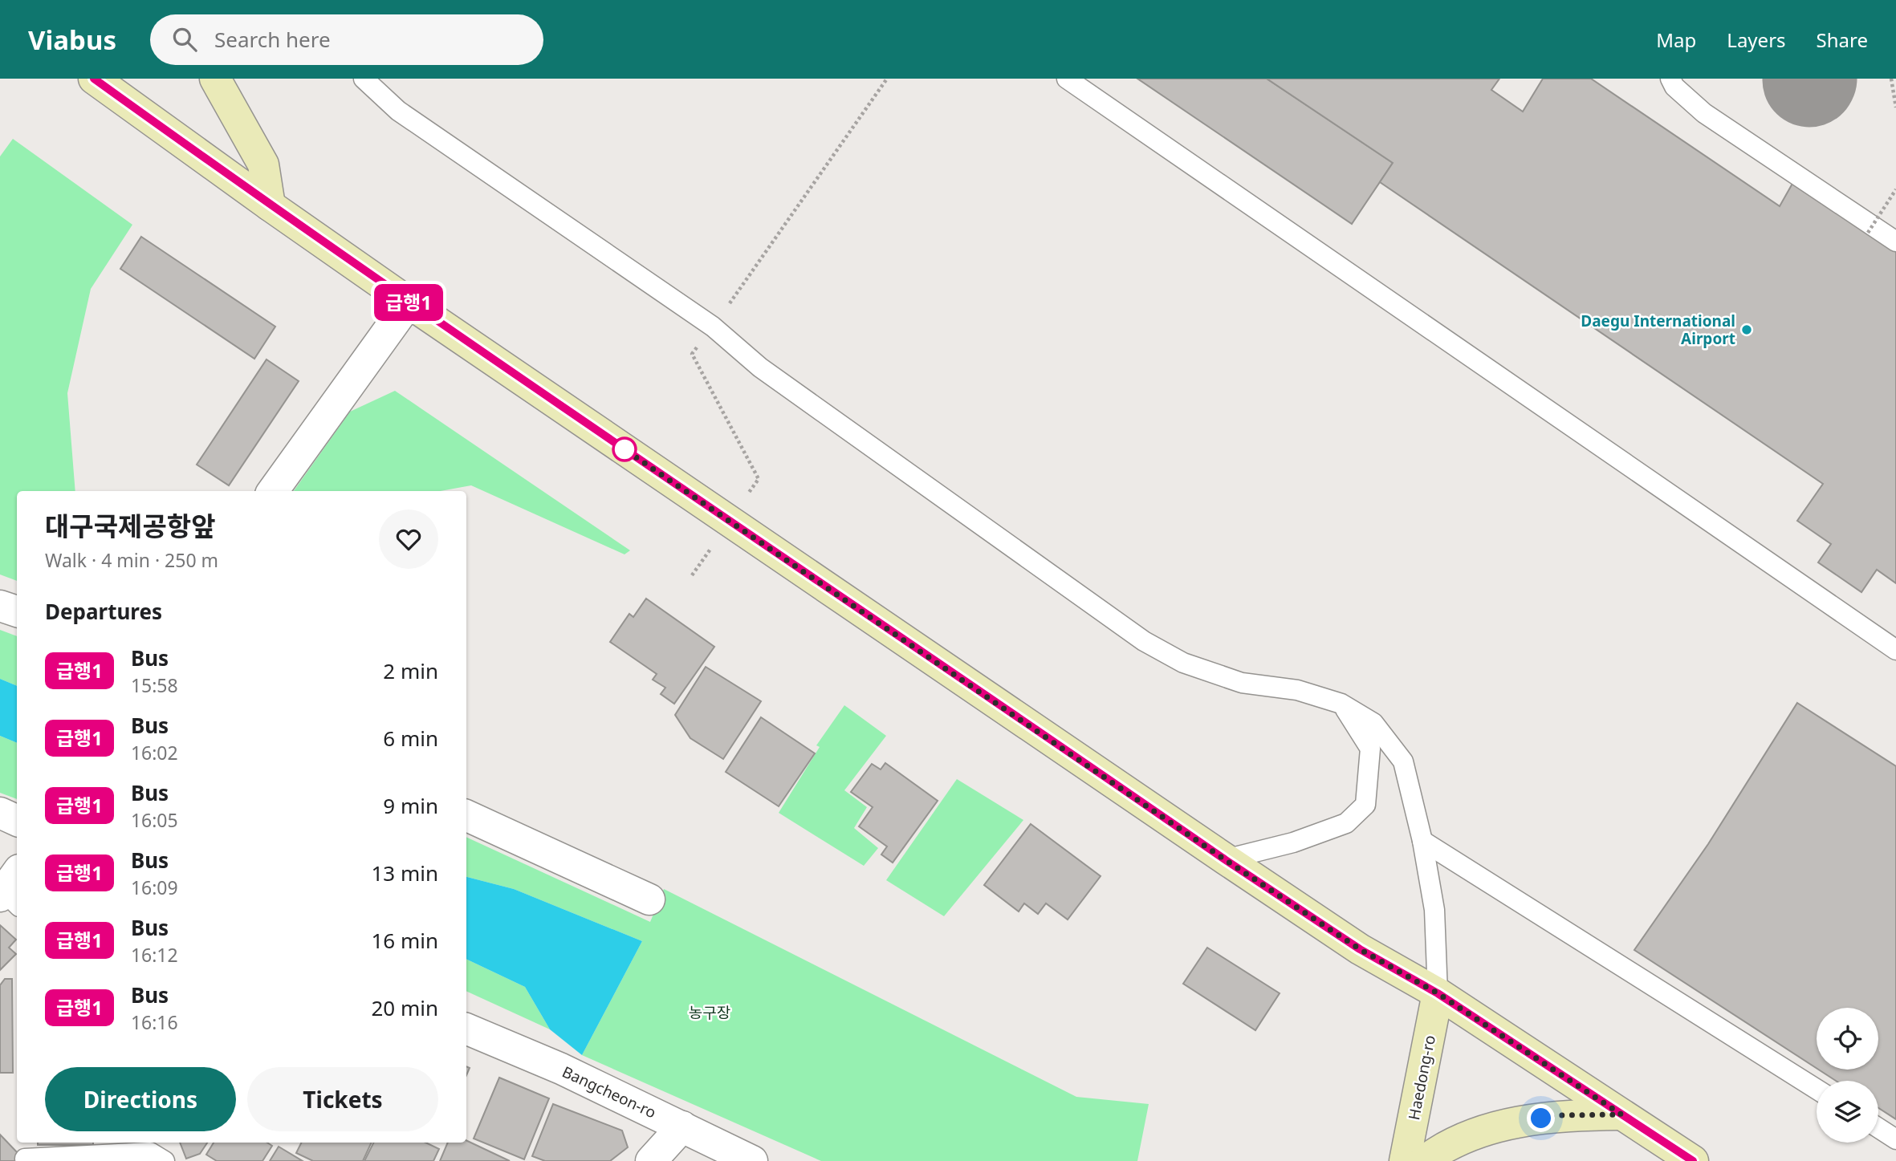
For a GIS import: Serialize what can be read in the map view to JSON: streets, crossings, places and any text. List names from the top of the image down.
{
  "streets": {
    "main road": ["Haedong-ro"],
    "street": ["Bangcheon-ro"]
  },
  "parks": ["농구장"],
  "places": ["Daegu International Airport"],
  "lines": ["bus line 급행1"],
  "page": {
    "header": "Viabus",
    "search": "Search here",
    "nav": ["Map", "Layers", "Share"],
    "on_map": "급행1",
    "heading": [
      ["대구국제공항앞", "Walk · 4 min · 250 m"],
      "Departures"
    ],
    "list": [
      {
        "mark": "급행1",
        "name": "Bus",
        "note": "15:58",
        "value": "2 min"
      },
      {
        "mark": "급행1",
        "name": "Bus",
        "note": "16:02",
        "value": "6 min"
      },
      {
        "mark": "급행1",
        "name": "Bus",
        "note": "16:05",
        "value": "9 min"
      },
      {
        "mark": "급행1",
        "name": "Bus",
        "note": "16:09",
        "value": "13 min"
      },
      {
        "mark": "급행1",
        "name": "Bus",
        "note": "16:12",
        "value": "16 min"
      },
      {
        "mark": "급행1",
        "name": "Bus",
        "note": "16:16",
        "value": "20 min"
      }
    ],
    "buttons": ["Directions", "Tickets"]
  }
}
